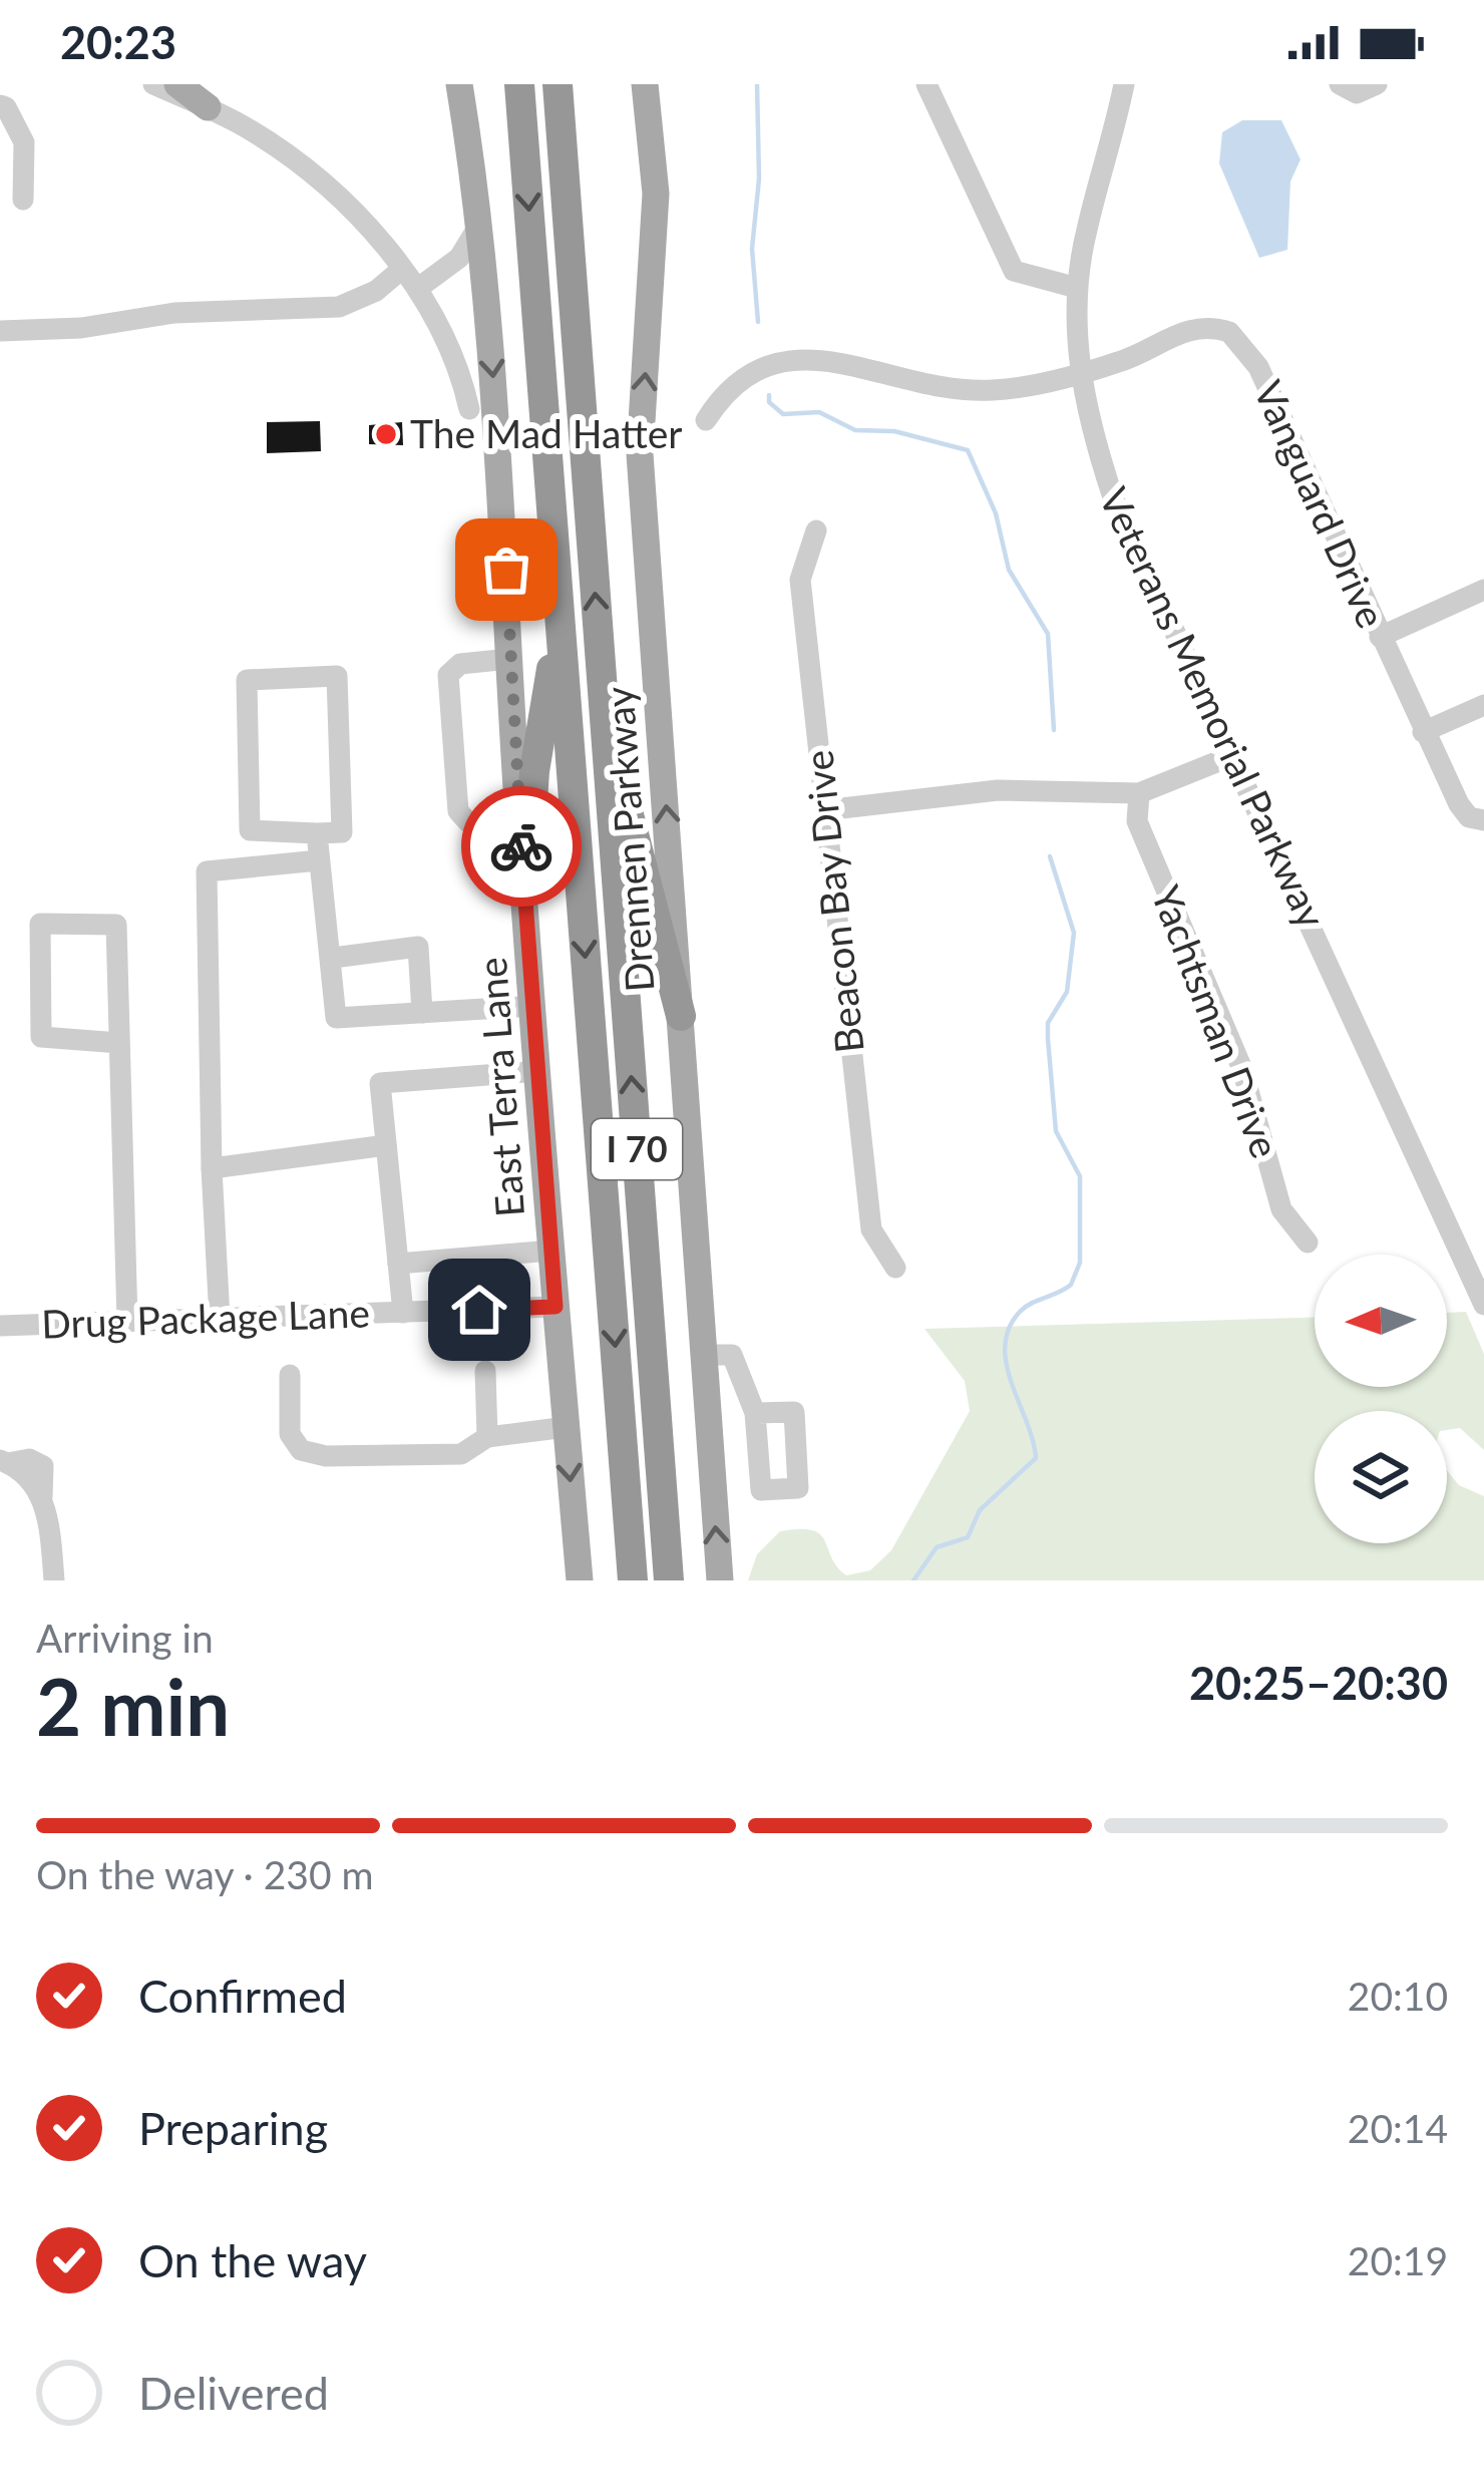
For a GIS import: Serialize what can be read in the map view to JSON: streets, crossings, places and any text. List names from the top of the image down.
{
  "streets": {
    "highway": ["I 70"],
    "main road": ["Drennen Parkway", "East Terra Lane"],
    "street": [
      "Vanguard Drive",
      "Veterans Memorial Parkway",
      "Beacon Bay Drive",
      "Yachtsman Drive",
      "Drug Package Lane"
    ]
  },
  "crossings": [
    ["Vanguard Drive", "Veterans Memorial Parkway"],
    ["East Terra Lane", "Drug Package Lane"]
  ],
  "one_way": ["Drennen Parkway"],
  "places": ["The Mad Hatter"],
  "north": "left",
  "page": {
    "status": "20:23",
    "heading": ["2 min", "Arriving in", "20:25–20:30"],
    "bar": "On the way · 230 m",
    "list": [
      ["Confirmed", "20:10"],
      ["Preparing", "20:14"],
      ["On the way", "20:19"],
      "Delivered"
    ]
  }
}
